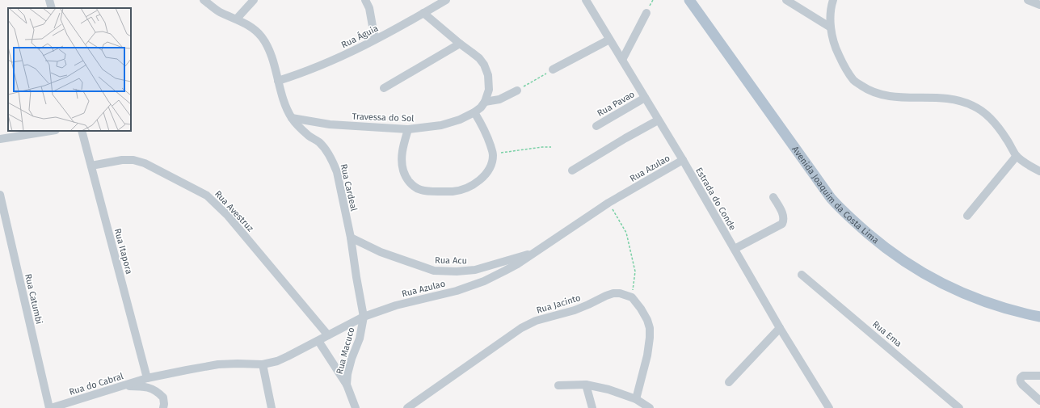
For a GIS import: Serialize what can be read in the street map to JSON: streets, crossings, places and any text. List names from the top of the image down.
{
  "streets": {
    "main road": ["Avenida Joaquim da Costa Lima"],
    "street": [
      "Rua Águia",
      "Rua Pavao",
      "Travessa do Sol",
      "Rua Azulao",
      "Rua Cardeal",
      "Estrada do Conde",
      "Rua Avestruz",
      "Rua Itapora",
      "Rua Acu",
      "Rua Catumbi",
      "Rua Jacinto",
      "Rua Ema",
      "Rua Macuco",
      "Rua do Cabral"
    ]
  },
  "crossings": [
    ["Rua Águia", "Rua Cardeal"],
    ["Rua Pavao", "Estrada do Conde"],
    ["Travessa do Sol", "Rua Cardeal"],
    ["Rua Azulao", "Rua Cardeal"],
    ["Rua Azulao", "Estrada do Conde"],
    ["Rua Azulao", "Rua Avestruz"],
    ["Rua Azulao", "Rua Itapora"],
    ["Rua Azulao", "Rua Acu"],
    ["Rua Azulao", "Rua Macuco"],
    ["Rua Azulao", "Rua do Cabral"],
    ["Rua Cardeal", "Rua Acu"],
    ["Rua Cardeal", "Rua Macuco"],
    ["Rua Avestruz", "Rua Itapora"],
    ["Rua Itapora", "Rua do Cabral"],
    ["Rua Catumbi", "Rua do Cabral"]
  ]
}
